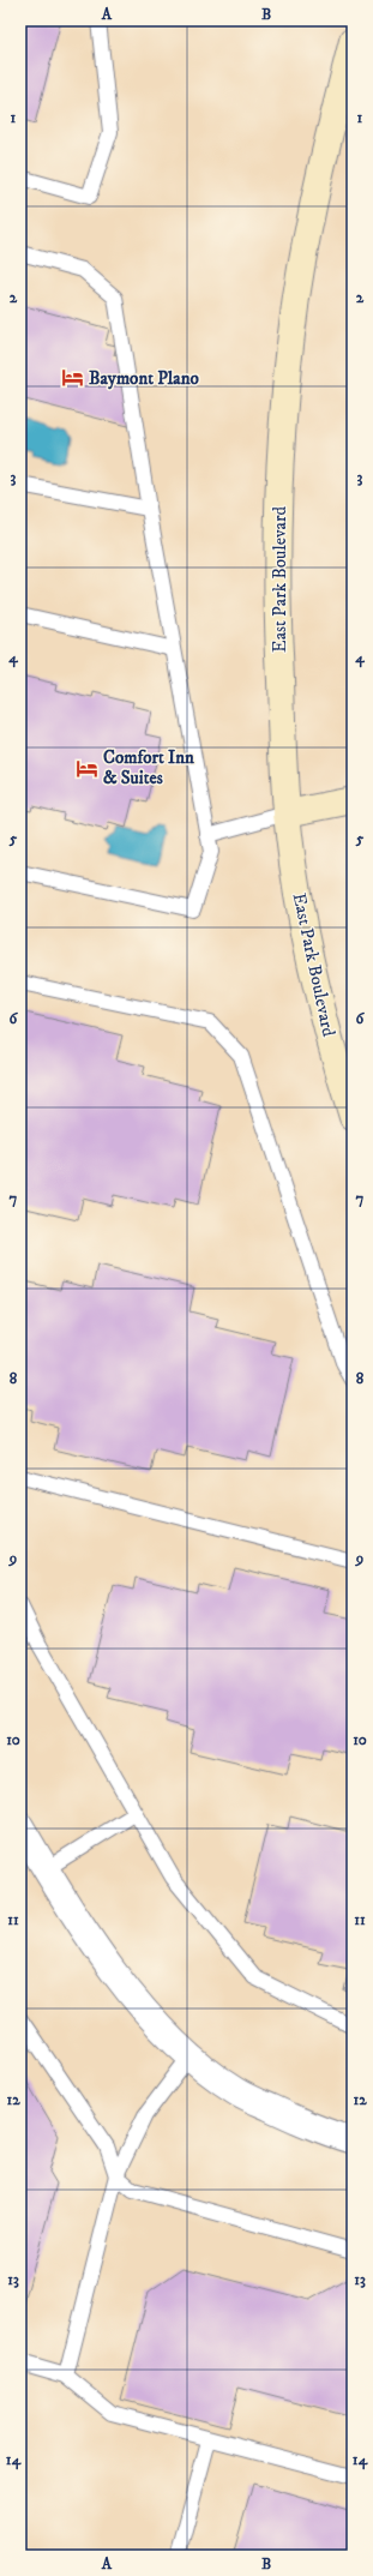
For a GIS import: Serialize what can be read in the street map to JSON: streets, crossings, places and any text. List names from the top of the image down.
{
  "streets": {
    "main road": ["East Park Boulevard"]
  },
  "places": {
    "hotel": ["Baymont Plano", "Comfort Inn & Suites"]
  },
  "grid": {
    "columns": ["A", "B"],
    "rows": [
      "1",
      "2",
      "3",
      "4",
      "5",
      "6",
      "7",
      "8",
      "9",
      "10",
      "11",
      "12",
      "13",
      "14"
    ]
  }
}
